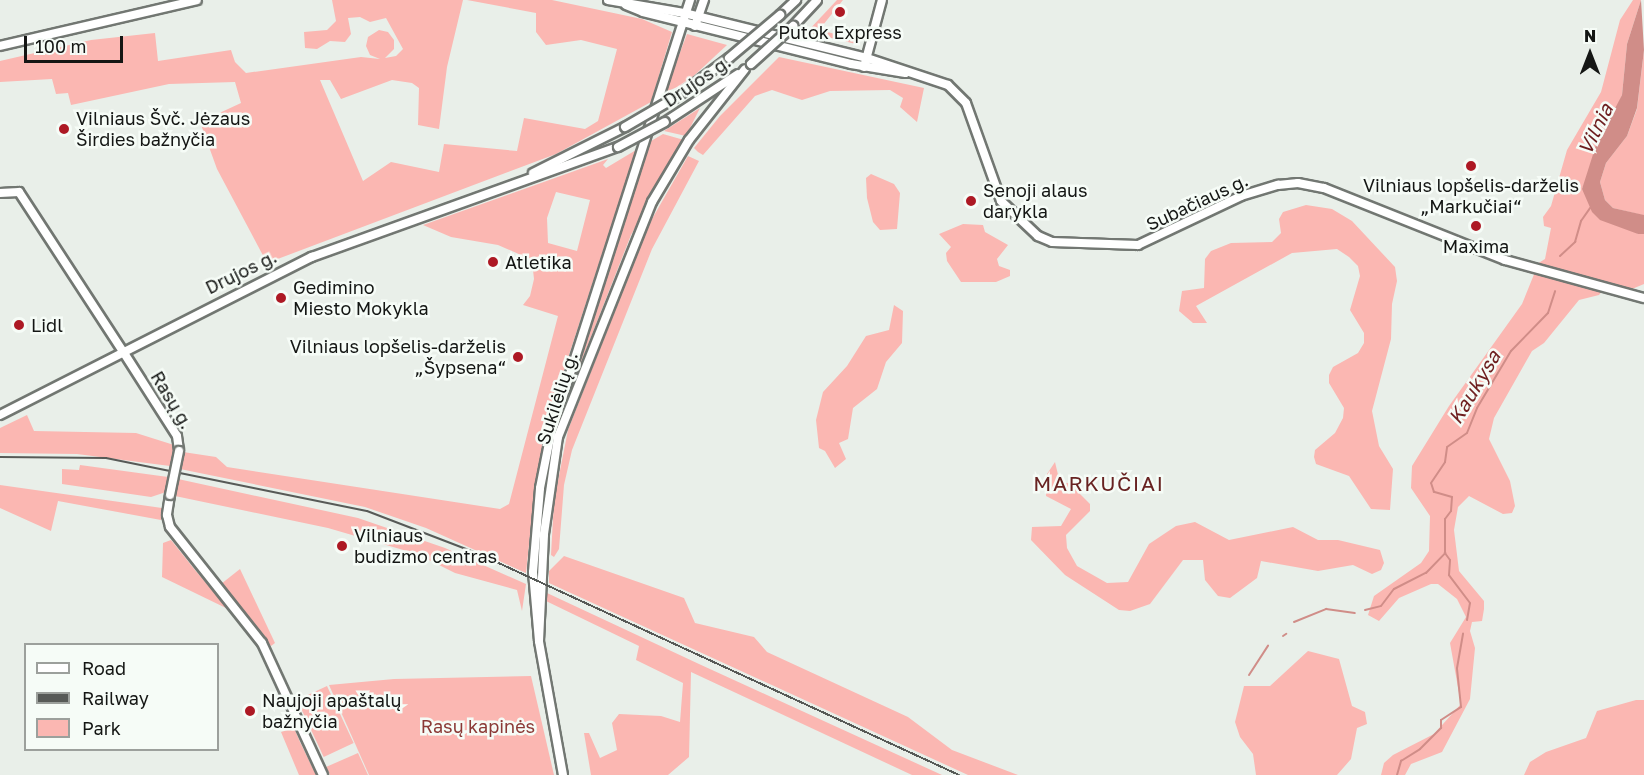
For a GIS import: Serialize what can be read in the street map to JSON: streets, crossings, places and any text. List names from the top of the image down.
{
  "streets": {
    "main road": ["Drujos g.", "Sukilėlių g.", "Rasų g."],
    "street": ["Subačiaus g."]
  },
  "crossings": [
    ["Drujos g.", "Sukilėlių g."],
    ["Drujos g.", "Rasų g."]
  ],
  "districts": ["MARKUČIAI"],
  "water": ["Vilnia", "Kaukysa"],
  "parks": ["Rasų kapinės"],
  "places": [
    "Putok Express",
    "Vilniaus Švč. Jėzaus Širdies bažnyčia",
    "Vilniaus lopšelis-darželis „Markučiai“",
    "Senoji alaus darykla",
    "Maxima",
    "Atletika",
    "Gedimino Miesto Mokykla",
    "Lidl",
    "Vilniaus lopšelis-darželis „Šypsena“",
    "Vilniaus budizmo centras",
    "Naujoji apaštalų bažnyčia"
  ],
  "legend": ["Road", "Railway", "Park"],
  "scale_bar": "100 m",
  "north": "top"
}
